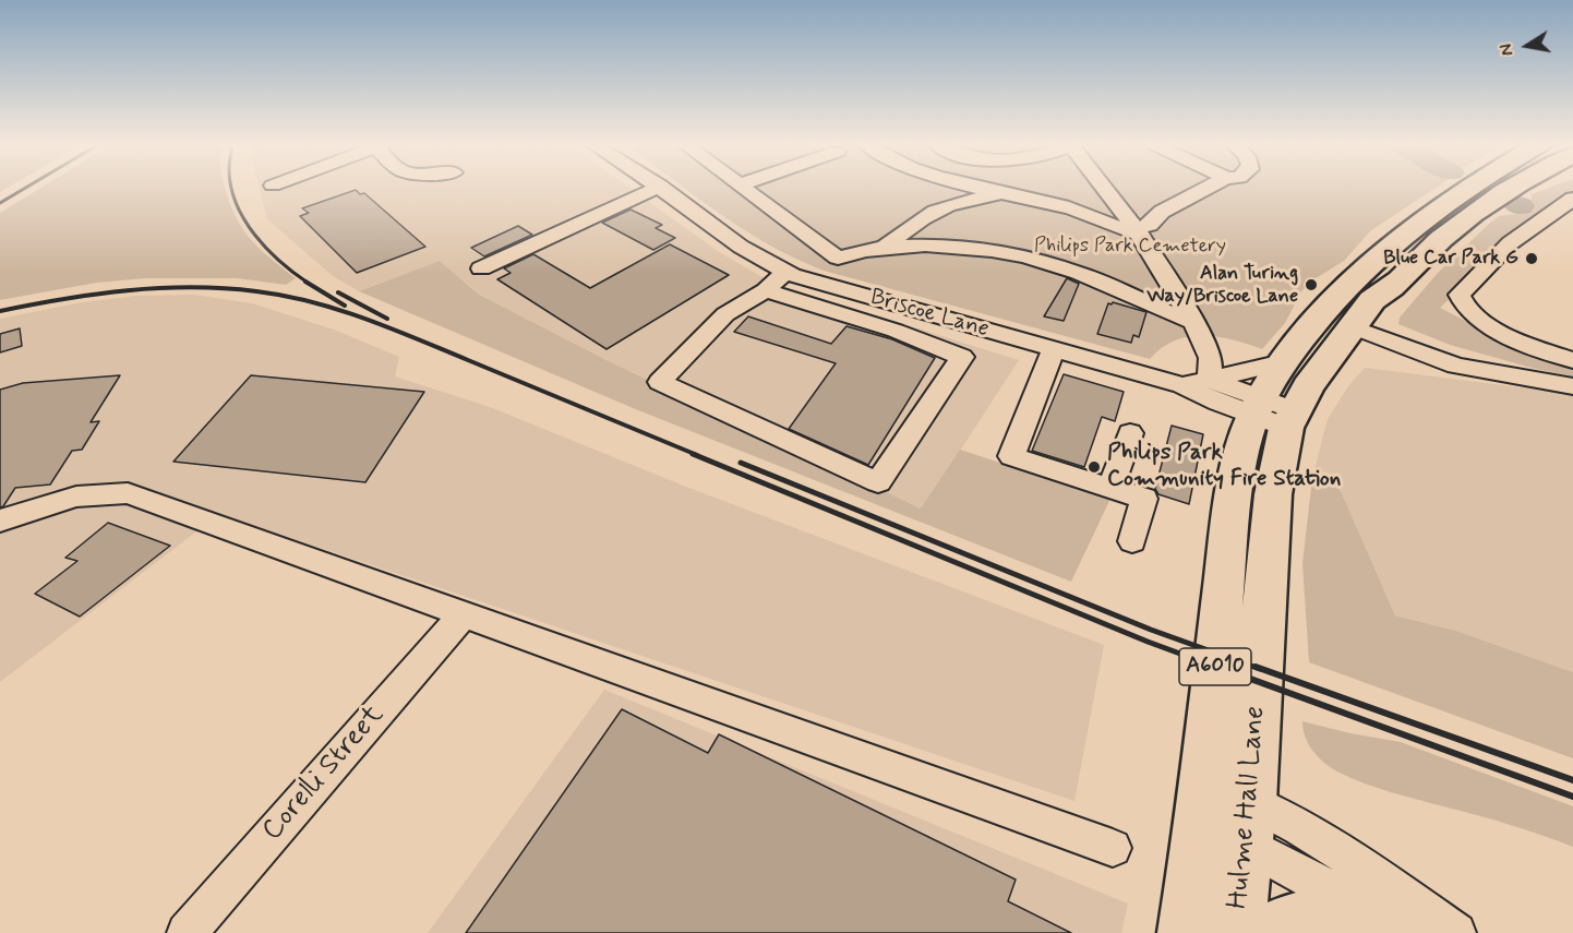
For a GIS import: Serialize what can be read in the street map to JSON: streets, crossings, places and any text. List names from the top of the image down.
{
  "streets": {
    "highway": ["A6010", "Hulme Hall Lane"],
    "street": ["Briscoe Lane", "Corelli Street"]
  },
  "crossings": [
    ["Briscoe Lane", "A6010"],
    ["A6010", "Hulme Hall Lane"]
  ],
  "parks": ["Philips Park Cemetery"],
  "places": ["Blue Car Park G", "Alan Turing Way/Briscoe Lane", "Philips Park Community Fire Station"],
  "north": "left"
}
